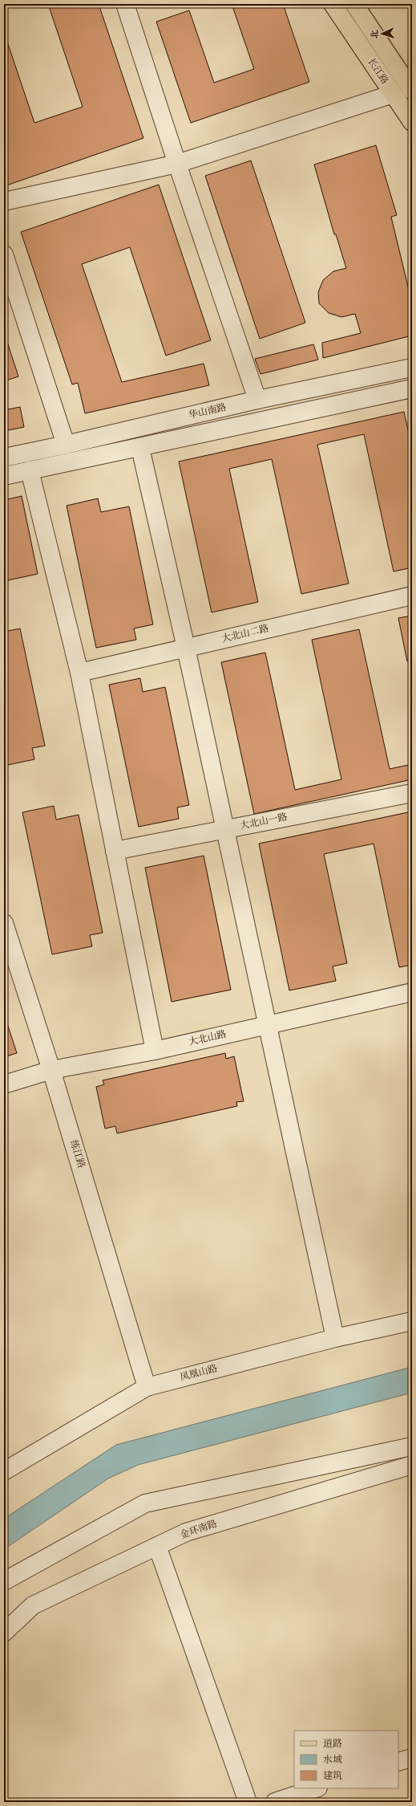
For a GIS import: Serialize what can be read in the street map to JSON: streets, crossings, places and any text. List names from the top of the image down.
{
  "streets": {
    "main road": ["长江路"],
    "street": [
      "华山南路",
      "大北山二路",
      "大北山一路",
      "大北山路",
      "练江路",
      "凤凰山路",
      "金环南路"
    ]
  },
  "crossings": [
    ["大北山路", "练江路"],
    ["练江路", "凤凰山路"]
  ],
  "legend": ["道路", "水域", "建筑"],
  "north": "left"
}
